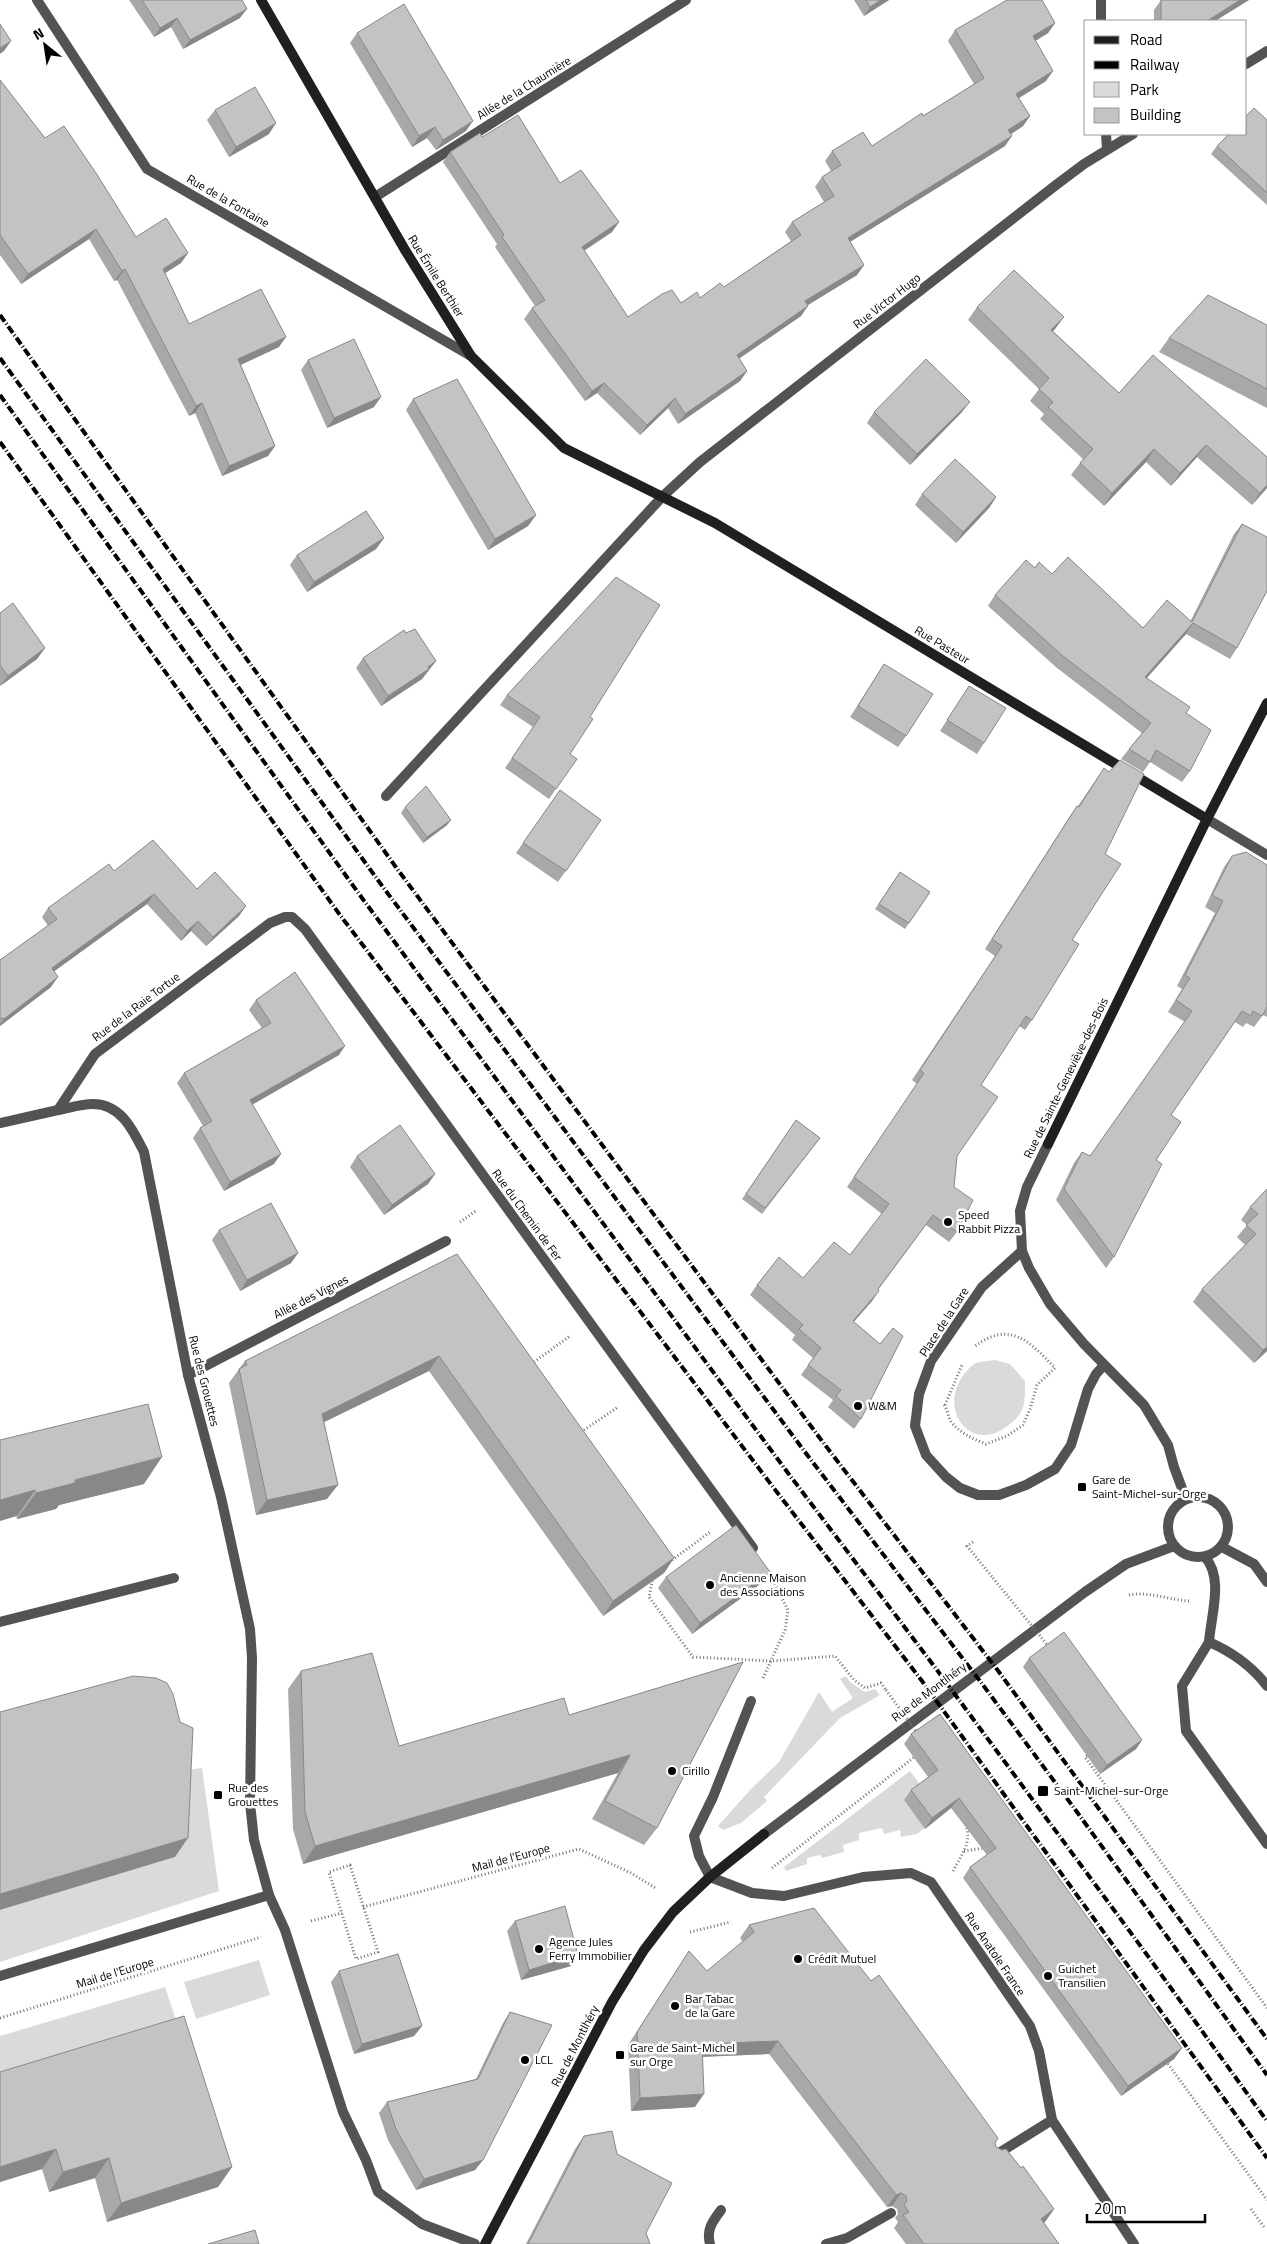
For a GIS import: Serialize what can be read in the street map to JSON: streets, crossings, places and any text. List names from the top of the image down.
{
  "streets": {
    "street": [
      "Allée de la Chaumière",
      "Rue de la Fontaine",
      "Rue Émile Berthier",
      "Rue Victor Hugo",
      "Rue Pasteur",
      "Rue de la Raie Tortue",
      "Rue de Sainte-Geneviève-des-Bois",
      "Rue du Chemin de Fer",
      "Allée des Vignes",
      "Place de la Gare",
      "Rue des Grouettes",
      "Rue de Montlhéry",
      "Rue Anatole France"
    ],
    "path": ["Mail de l'Europe"]
  },
  "crossings": [
    ["Allée de la Chaumière", "Rue Émile Berthier"],
    ["Rue de la Fontaine", "Rue Émile Berthier"],
    ["Rue Émile Berthier", "Rue Victor Hugo"],
    ["Rue Émile Berthier", "Rue Pasteur"],
    ["Rue Victor Hugo", "Rue Pasteur"],
    ["Rue Pasteur", "Rue de Sainte-Geneviève-des-Bois"],
    ["Rue de la Raie Tortue", "Rue du Chemin de Fer"],
    ["Rue de la Raie Tortue", "Rue des Grouettes"],
    ["Rue de Sainte-Geneviève-des-Bois", "Place de la Gare"],
    ["Rue de Sainte-Geneviève-des-Bois", "Rue de Montlhéry"],
    ["Allée des Vignes", "Rue des Grouettes"],
    ["Rue de Montlhéry", "Rue Anatole France"]
  ],
  "places": {
    "other": [
      "Speed Rabbit Pizza",
      "W&M",
      "Ancienne Maison des Associations",
      "Cirillo",
      "Agence Jules Ferry Immobilier",
      "Crédit Mutuel",
      "Guichet Transilien",
      "Bar Tabac de la Gare",
      "LCL"
    ],
    "transit": [
      "Gare de Saint-Michel-sur-Orge",
      "Saint-Michel-sur-Orge",
      "Rue des Grouettes",
      "Gare de Saint-Michel sur Orge"
    ]
  },
  "legend": [
    "Road",
    "Railway",
    "Park",
    "Building"
  ],
  "scale_bar": "20 m",
  "north": "top left"
}
